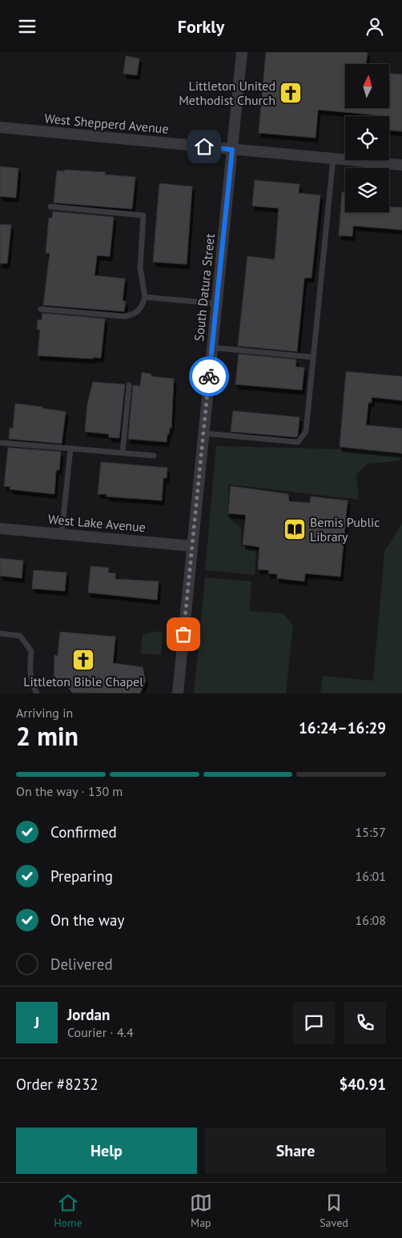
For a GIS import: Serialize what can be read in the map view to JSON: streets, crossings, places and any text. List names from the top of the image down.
{
  "streets": {
    "street": ["West Shepperd Avenue", "South Datura Street", "West Lake Avenue"]
  },
  "crossings": [
    ["West Shepperd Avenue", "South Datura Street"],
    ["South Datura Street", "West Lake Avenue"]
  ],
  "places": {
    "church": ["Littleton United Methodist Church", "Littleton Bible Chapel"],
    "library": ["Bemis Public Library"]
  },
  "north": "top",
  "page": {
    "header": "Forkly",
    "heading": ["2 min", "Arriving in", "16:24–16:29"],
    "panel": [
      "Jordan",
      "Courier · 4.4",
      "Order #8232",
      "$40.91"
    ],
    "bar": "On the way · 130 m",
    "list": [
      ["Confirmed", "15:57"],
      ["Preparing", "16:01"],
      ["On the way", "16:08"],
      "Delivered"
    ],
    "round": "J",
    "buttons": ["Help", "Share"],
    "tabs": ["Home", "Map", "Saved"]
  }
}
